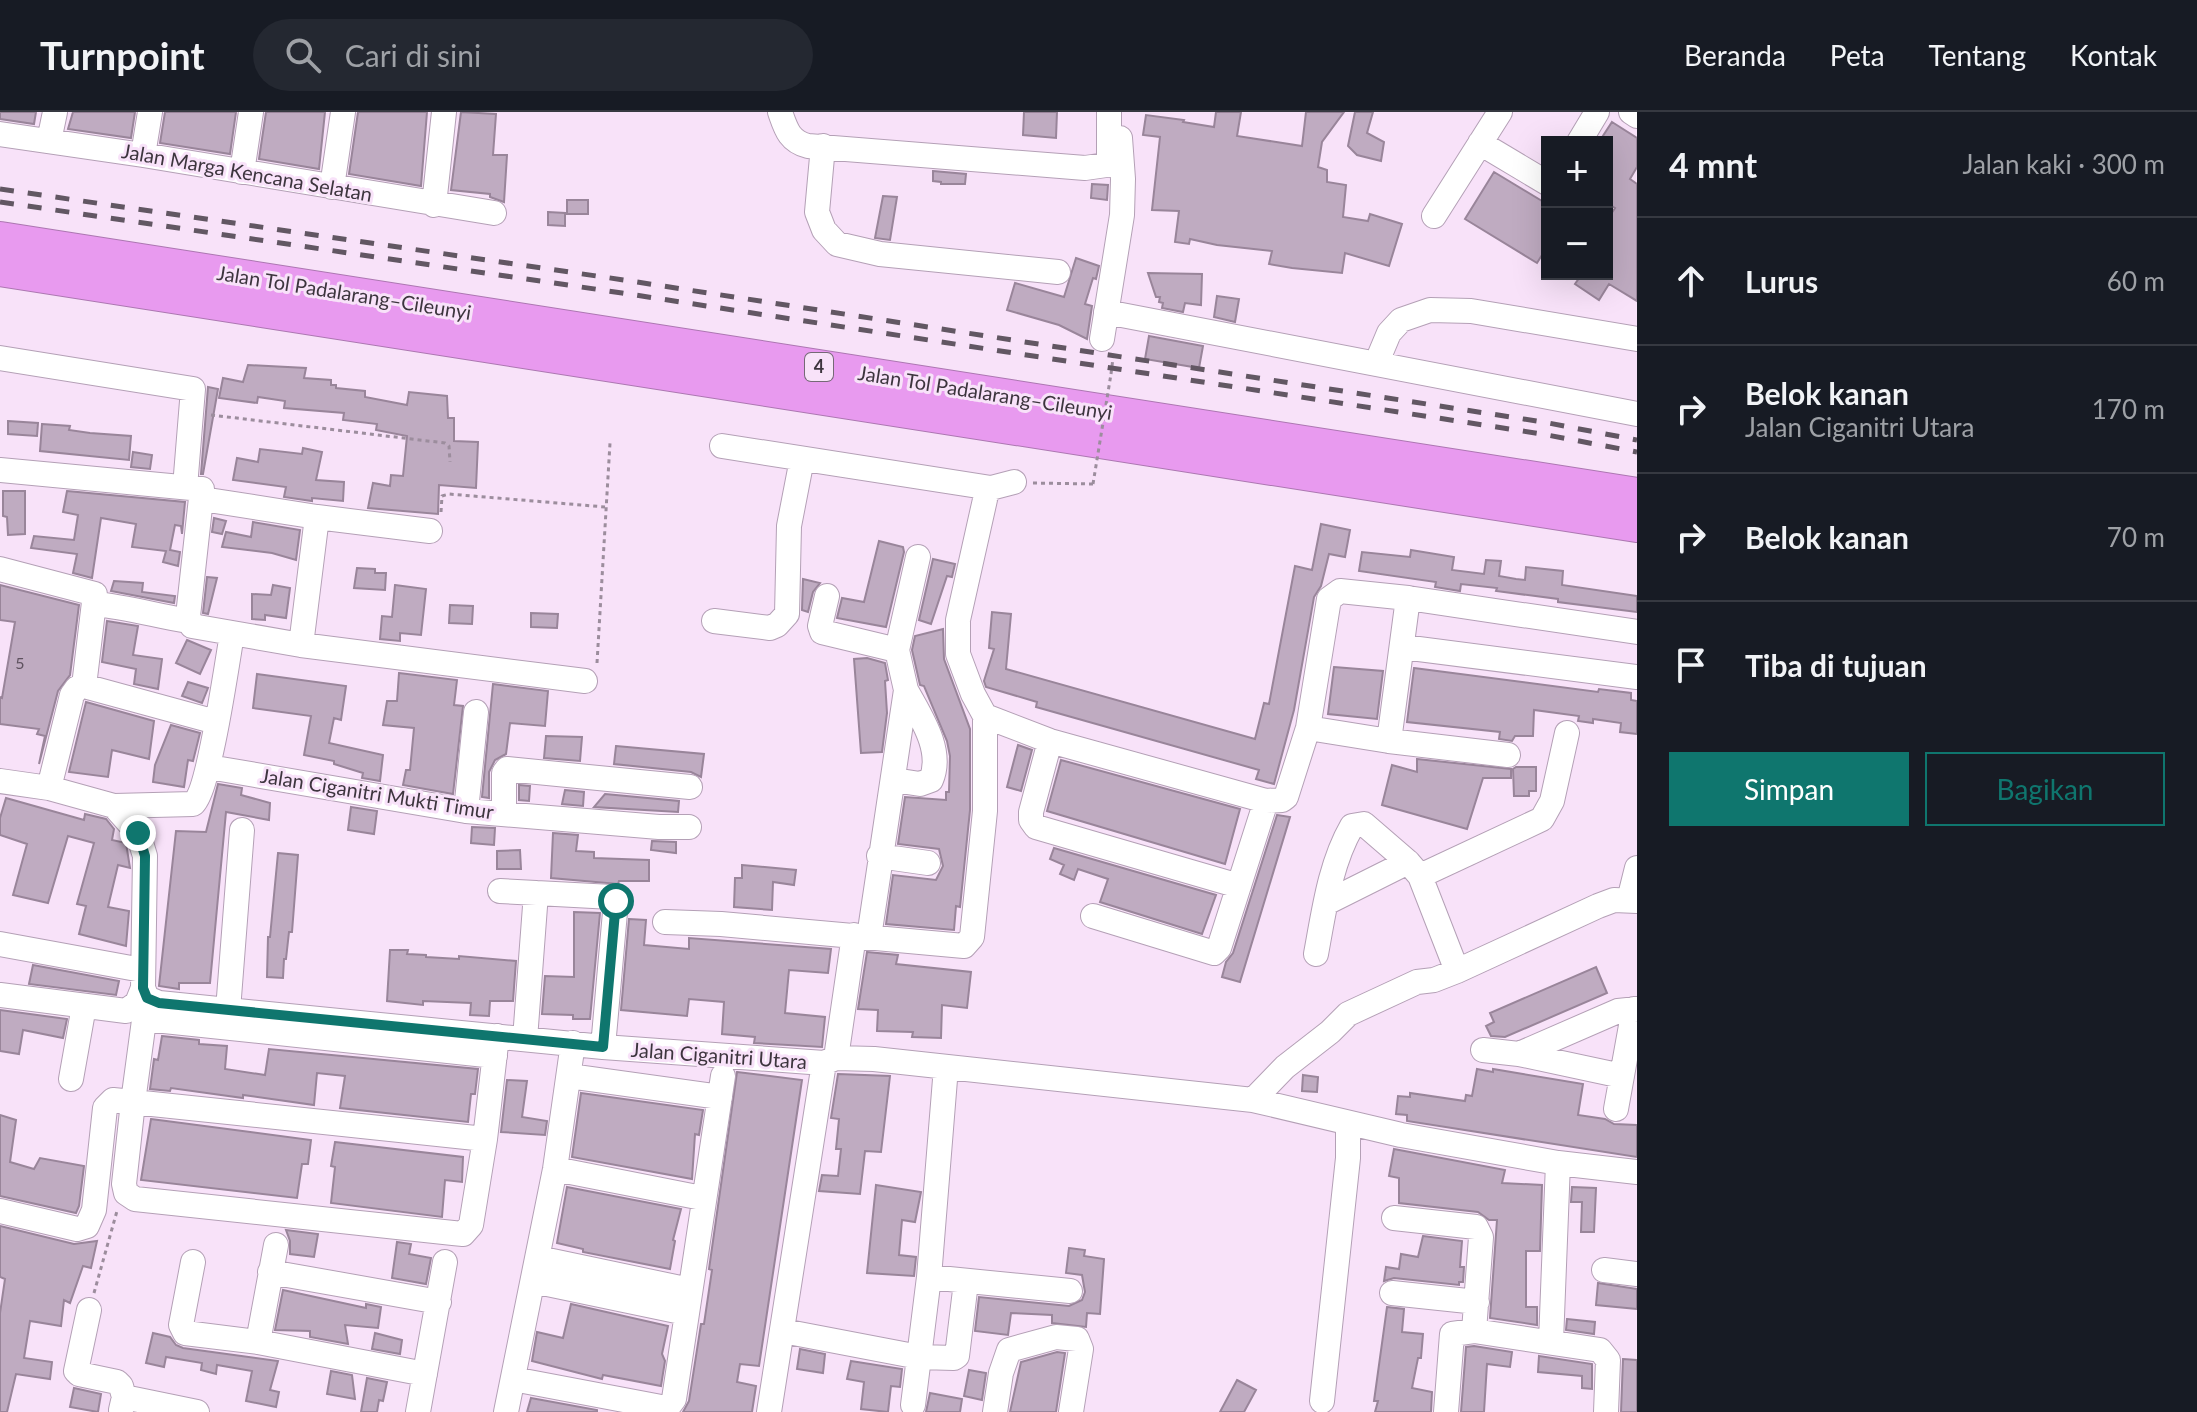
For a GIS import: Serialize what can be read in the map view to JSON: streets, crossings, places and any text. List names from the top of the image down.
{
  "streets": {
    "highway": ["Jalan Tol Padalarang–Cileunyi", "4"],
    "street": ["Jalan Marga Kencana Selatan", "Jalan Ciganitri Mukti Timur", "Jalan Ciganitri Utara"]
  },
  "house_numbers": ["5"],
  "page": {
    "header": "Turnpoint",
    "search": "Cari di sini",
    "nav": [
      "Beranda",
      "Peta",
      "Tentang",
      "Kontak"
    ],
    "heading": ["4 mnt", "Jalan kaki · 300 m"],
    "map_buttons": ["+", "−"],
    "list": [
      ["Lurus", "60 m"],
      ["Belok kanan", "Jalan Ciganitri Utara", "170 m"],
      ["Belok kanan", "70 m"],
      "Tiba di tujuan"
    ],
    "buttons": ["Simpan", "Bagikan"]
  }
}
